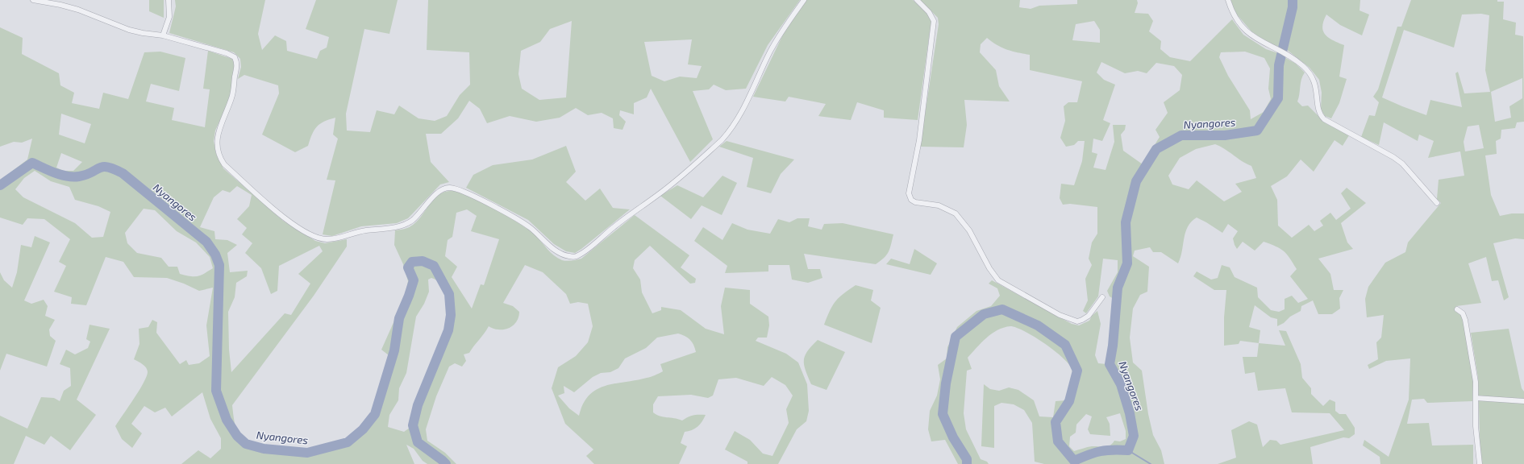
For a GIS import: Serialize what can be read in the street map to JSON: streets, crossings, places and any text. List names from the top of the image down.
{
  "water": ["Nyangores"]
}
